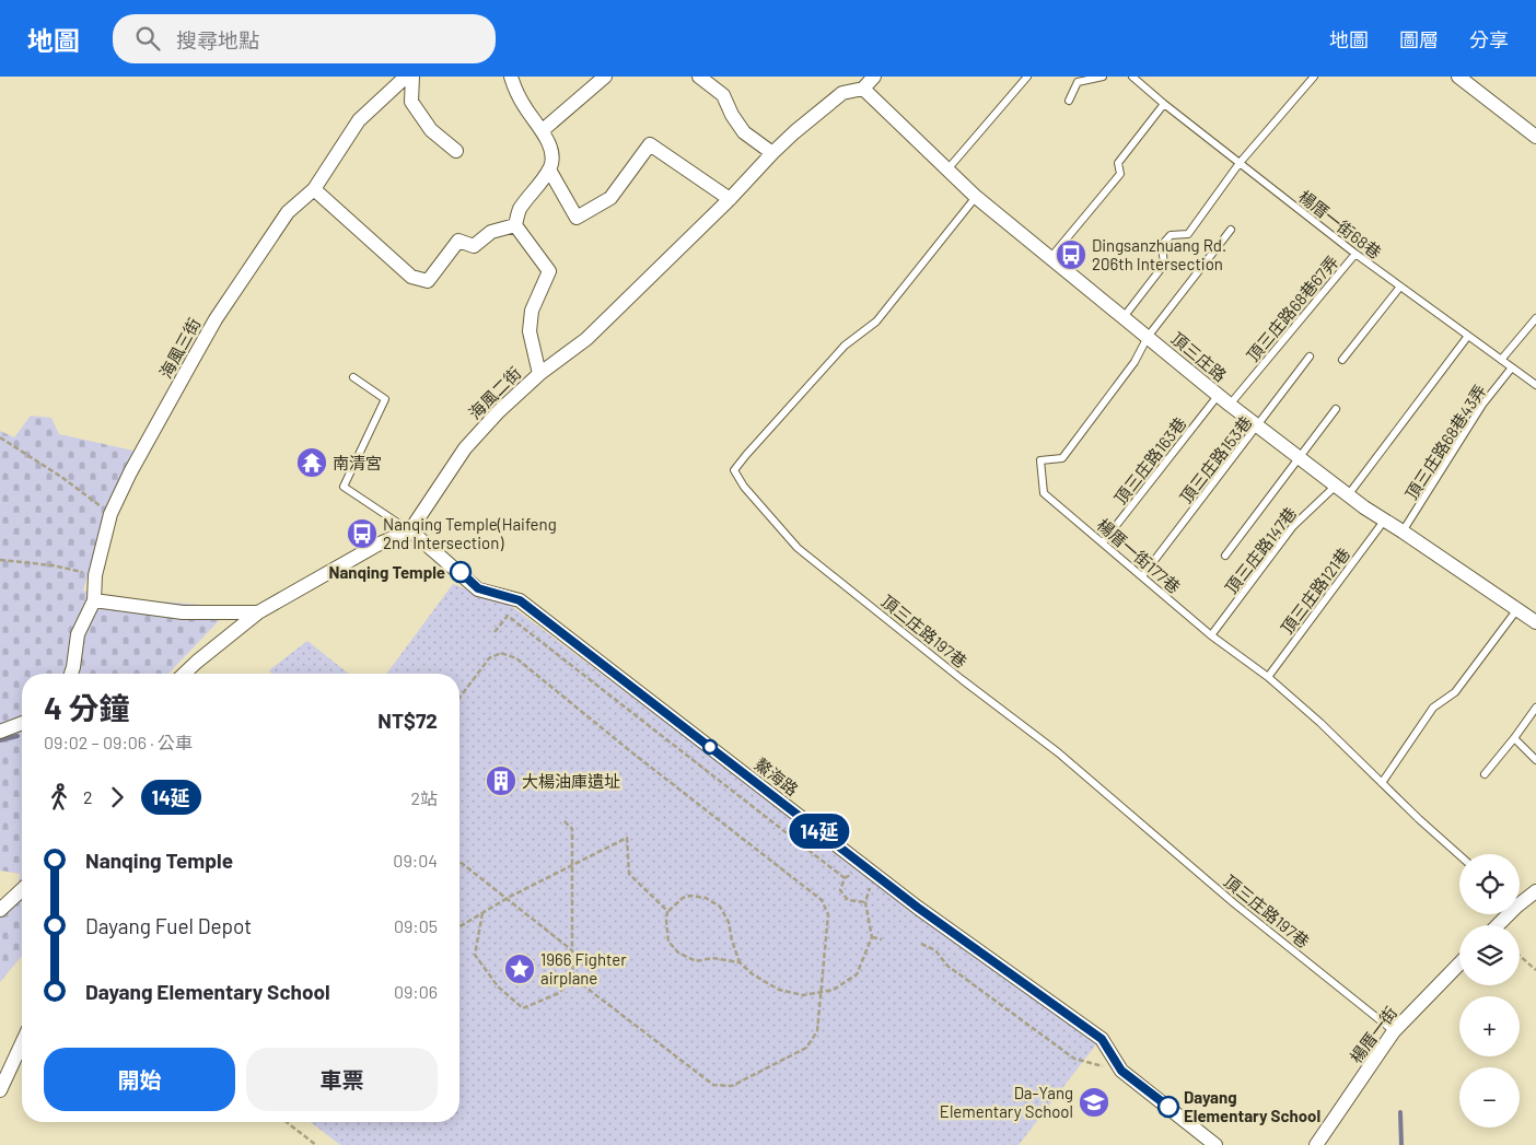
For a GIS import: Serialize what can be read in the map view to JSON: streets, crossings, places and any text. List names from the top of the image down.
{
  "streets": {
    "street": [
      "海風三街",
      "頂三庄路",
      "海風二街",
      "鰲海路",
      "楊厝一街"
    ],
    "lane": [
      "楊厝一街68巷",
      "頂三庄路68巷67弄",
      "頂三庄路68巷43弄",
      "頂三庄路153巷",
      "頂三庄路163巷",
      "頂三庄路147巷",
      "楊厝一街177巷",
      "頂三庄路121巷",
      "頂三庄路197巷"
    ]
  },
  "crossings": [
    ["楊厝一街68巷", "頂三庄路68巷67弄"],
    ["楊厝一街68巷", "頂三庄路68巷43弄"],
    ["頂三庄路68巷67弄", "頂三庄路"],
    ["頂三庄路", "海風二街"],
    ["頂三庄路", "頂三庄路68巷43弄"],
    ["頂三庄路", "頂三庄路153巷"],
    ["頂三庄路", "頂三庄路163巷"],
    ["頂三庄路", "頂三庄路147巷"],
    ["頂三庄路", "楊厝一街177巷"],
    ["頂三庄路", "頂三庄路121巷"],
    ["頂三庄路", "頂三庄路197巷"],
    ["海風二街", "鰲海路"],
    ["頂三庄路153巷", "楊厝一街177巷"],
    ["頂三庄路163巷", "楊厝一街177巷"],
    ["頂三庄路147巷", "楊厝一街177巷"],
    ["楊厝一街177巷", "頂三庄路121巷"],
    ["頂三庄路197巷", "楊厝一街"]
  ],
  "places": {
    "bus stop": ["Dingsanzhuang Rd. 206th Intersection", "Nanqing Temple(Haifeng 2nd Intersection)"],
    "temple": ["南清宮"],
    "other": ["Nanqing Temple", "Dayang Elementary School"],
    "building": ["大楊油庫遺址"],
    "place": ["1966 Fighter airplane"],
    "school or university": ["Da-Yang Elementary School"]
  },
  "lines": ["bus line 14延"],
  "page": {
    "header": "地圖",
    "search": "搜尋地點",
    "nav": ["地圖", "圖層", "分享"],
    "on_map": "14延",
    "heading": ["4 分鐘", "09:02 – 09:06 · 公車", "NT$72"],
    "legs": ["2", "14延", "2站"],
    "list": [
      {
        "name": "Nanqing Temple",
        "value": "09:04"
      },
      {
        "name": "Dayang Fuel Depot",
        "value": "09:05"
      },
      {
        "name": "Dayang Elementary School",
        "value": "09:06"
      }
    ],
    "map_buttons": ["+", "−"],
    "buttons": ["開始", "車票"]
  }
}
